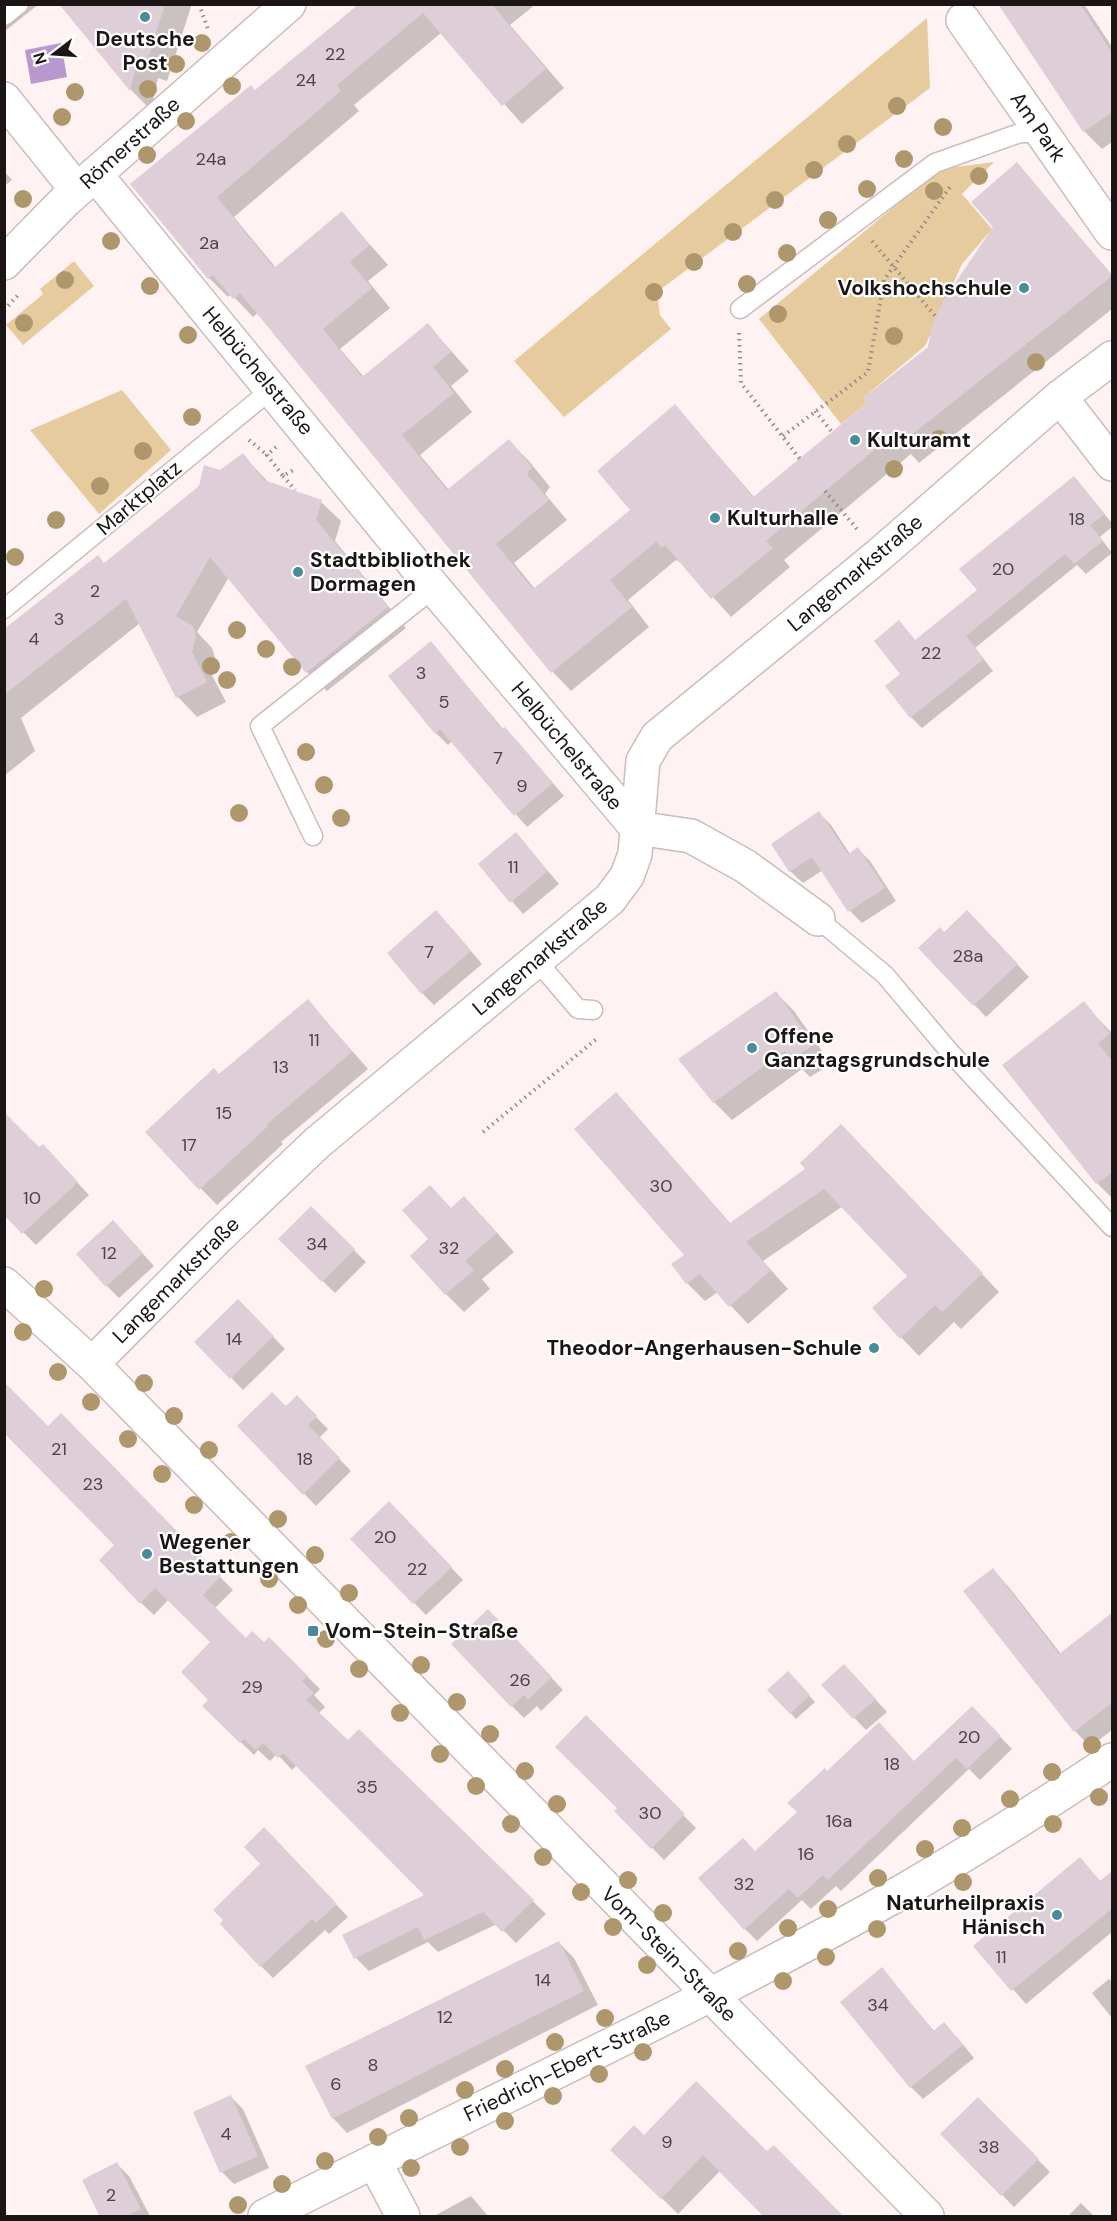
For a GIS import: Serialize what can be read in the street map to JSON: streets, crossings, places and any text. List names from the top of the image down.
{
  "streets": {
    "street": [
      "Am Park",
      "Römerstraße",
      "Helbüchelstraße",
      "Langemarkstraße",
      "Vom-Stein-Straße",
      "Friedrich-Ebert-Straße"
    ],
    "lane": ["Marktplatz"]
  },
  "crossings": [
    ["Römerstraße", "Helbüchelstraße"],
    ["Helbüchelstraße", "Marktplatz"],
    ["Helbüchelstraße", "Langemarkstraße"],
    ["Langemarkstraße", "Vom-Stein-Straße"],
    ["Vom-Stein-Straße", "Friedrich-Ebert-Straße"]
  ],
  "places": {
    "other": [
      "Deutsche Post",
      "Volkshochschule",
      "Kulturamt",
      "Kulturhalle",
      "Stadtbibliothek Dormagen",
      "Offene Ganztagsgrundschule",
      "Theodor-Angerhausen-Schule",
      "Wegener Bestattungen",
      "Naturheilpraxis Hänisch"
    ],
    "transit": ["Vom-Stein-Straße"]
  },
  "house_numbers": [
    "22",
    "24",
    "24a",
    "2a",
    "18",
    "20",
    "2",
    "3",
    "4",
    "22",
    "3",
    "5",
    "7",
    "9",
    "11",
    "7",
    "28a",
    "11",
    "13",
    "15",
    "17",
    "30",
    "10",
    "34",
    "32",
    "12",
    "14",
    "21",
    "18",
    "23",
    "20",
    "22",
    "26",
    "29",
    "20",
    "18",
    "35",
    "30",
    "16a",
    "16",
    "32",
    "11",
    "14",
    "34",
    "12",
    "8",
    "6",
    "4",
    "9",
    "38",
    "2"
  ],
  "north": "left"
}
